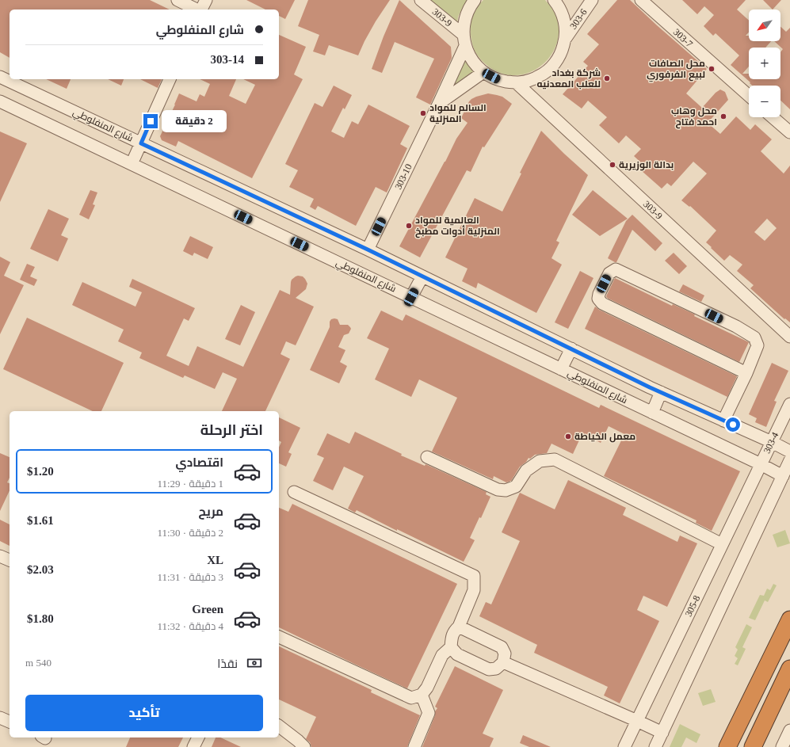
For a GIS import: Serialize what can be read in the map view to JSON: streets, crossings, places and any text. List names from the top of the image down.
{
  "streets": {
    "street": [
      "303-9",
      "303-6",
      "303-7",
      "شارع المنفلوطي",
      "303-10",
      "303-4",
      "305-8"
    ]
  },
  "crossings": [
    ["303-9", "303-10"],
    ["شارع المنفلوطي", "303-10"],
    ["شارع المنفلوطي", "303-4"],
    ["شارع المنفلوطي", "305-8"],
    ["303-4", "305-8"]
  ],
  "places": [
    "محل الصافات لبيع الفرفوري",
    "شركة بغداد للعلب المعدنيه",
    "السالم للمواد المنزلية",
    "محل وهاب احمد فتاح",
    "بدالة الوزيرية",
    "العالمية للمواد المنزلية أدوات مطبخ",
    "معمل الخياطة"
  ],
  "north": "bottom left",
  "page": {
    "map_buttons": ["+", "−"],
    "banner": ["شارع المنفلوطي", "303-14"],
    "bubble": "2 دقيقة",
    "heading": "اختر الرحلة",
    "list": [
      {
        "name": "اقتصادي",
        "note": "1 دقيقة · 11:29",
        "value": "$1.20"
      },
      {
        "name": "مريح",
        "note": "2 دقيقة · 11:30",
        "value": "$1.61"
      },
      {
        "name": "XL",
        "note": "3 دقيقة · 11:31",
        "value": "$2.03"
      },
      {
        "name": "Green",
        "note": "4 دقيقة · 11:32",
        "value": "$1.80"
      }
    ],
    "pay": ["نقدًا", "540 m"],
    "buttons": "تأكيد"
  }
}
